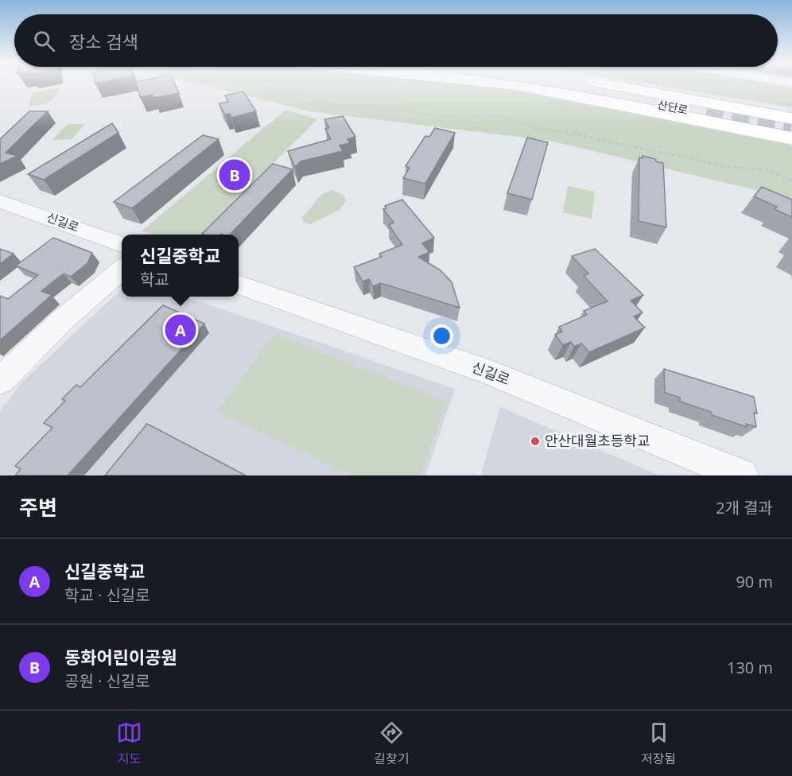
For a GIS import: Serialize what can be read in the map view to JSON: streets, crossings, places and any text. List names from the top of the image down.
{
  "streets": {
    "main road": ["산단로"],
    "street": ["신길로"]
  },
  "places": ["안산대월초등학교"],
  "page": {
    "search": "장소 검색",
    "pins": ["B", "A"],
    "popup": ["신길중학교", "학교"],
    "heading": ["주변", "2개 결과"],
    "list": [
      {
        "mark": "A",
        "name": "신길중학교",
        "note": "학교 · 신길로",
        "value": "90 m"
      },
      {
        "mark": "B",
        "name": "동화어린이공원",
        "note": "공원 · 신길로",
        "value": "130 m"
      }
    ],
    "nav": ["지도", "길찾기", "저장됨"]
  }
}
